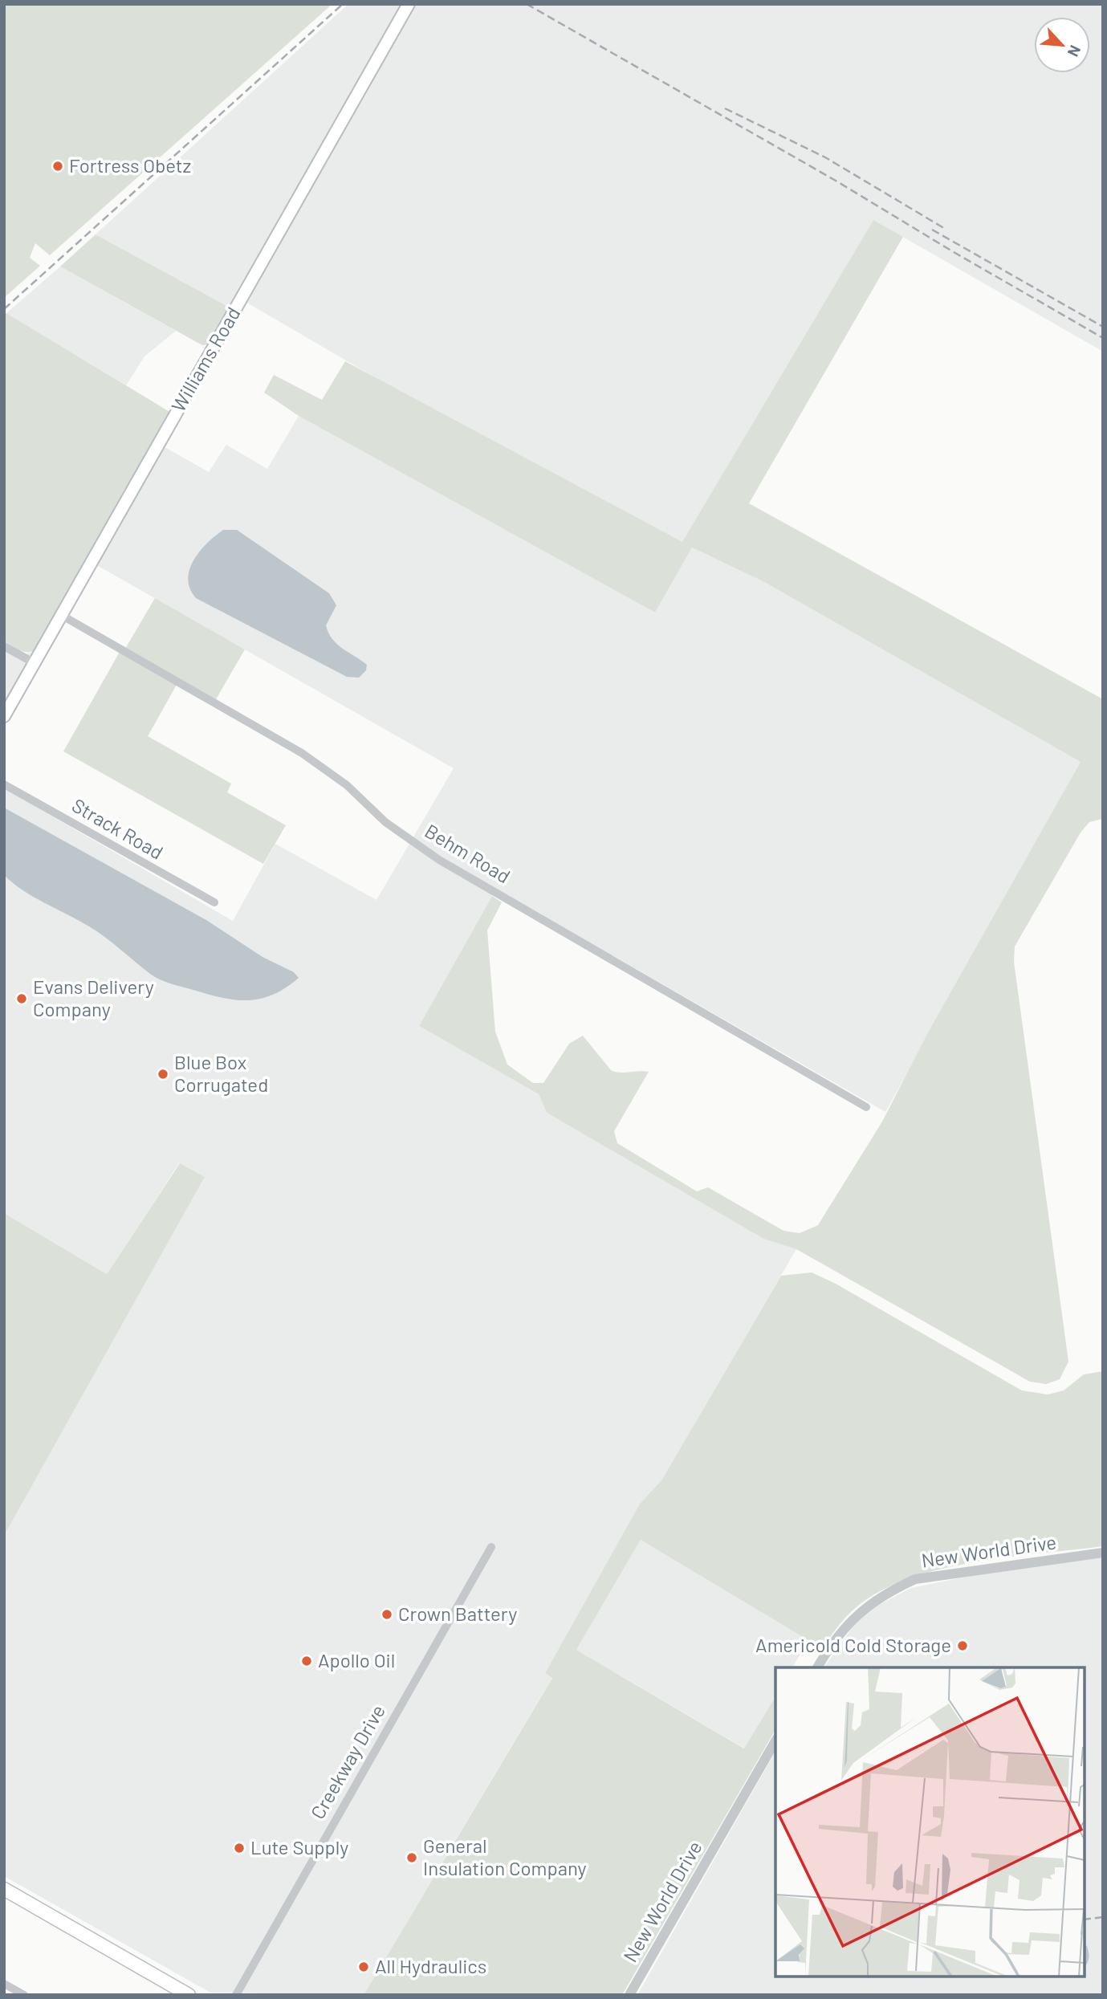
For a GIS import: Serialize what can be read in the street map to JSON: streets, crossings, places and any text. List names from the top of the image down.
{
  "streets": {
    "main road": ["Williams Road"],
    "street": [
      "Strack Road",
      "Behm Road",
      "New World Drive",
      "Creekway Drive"
    ]
  },
  "crossings": [
    ["Williams Road", "Behm Road"]
  ],
  "places": [
    "Fortress Obetz",
    "Evans Delivery Company",
    "Blue Box Corrugated",
    "Crown Battery",
    "Americold Cold Storage",
    "Apollo Oil",
    "Lute Supply",
    "General Insulation Company",
    "All Hydraulics"
  ],
  "north": "bottom right"
}
